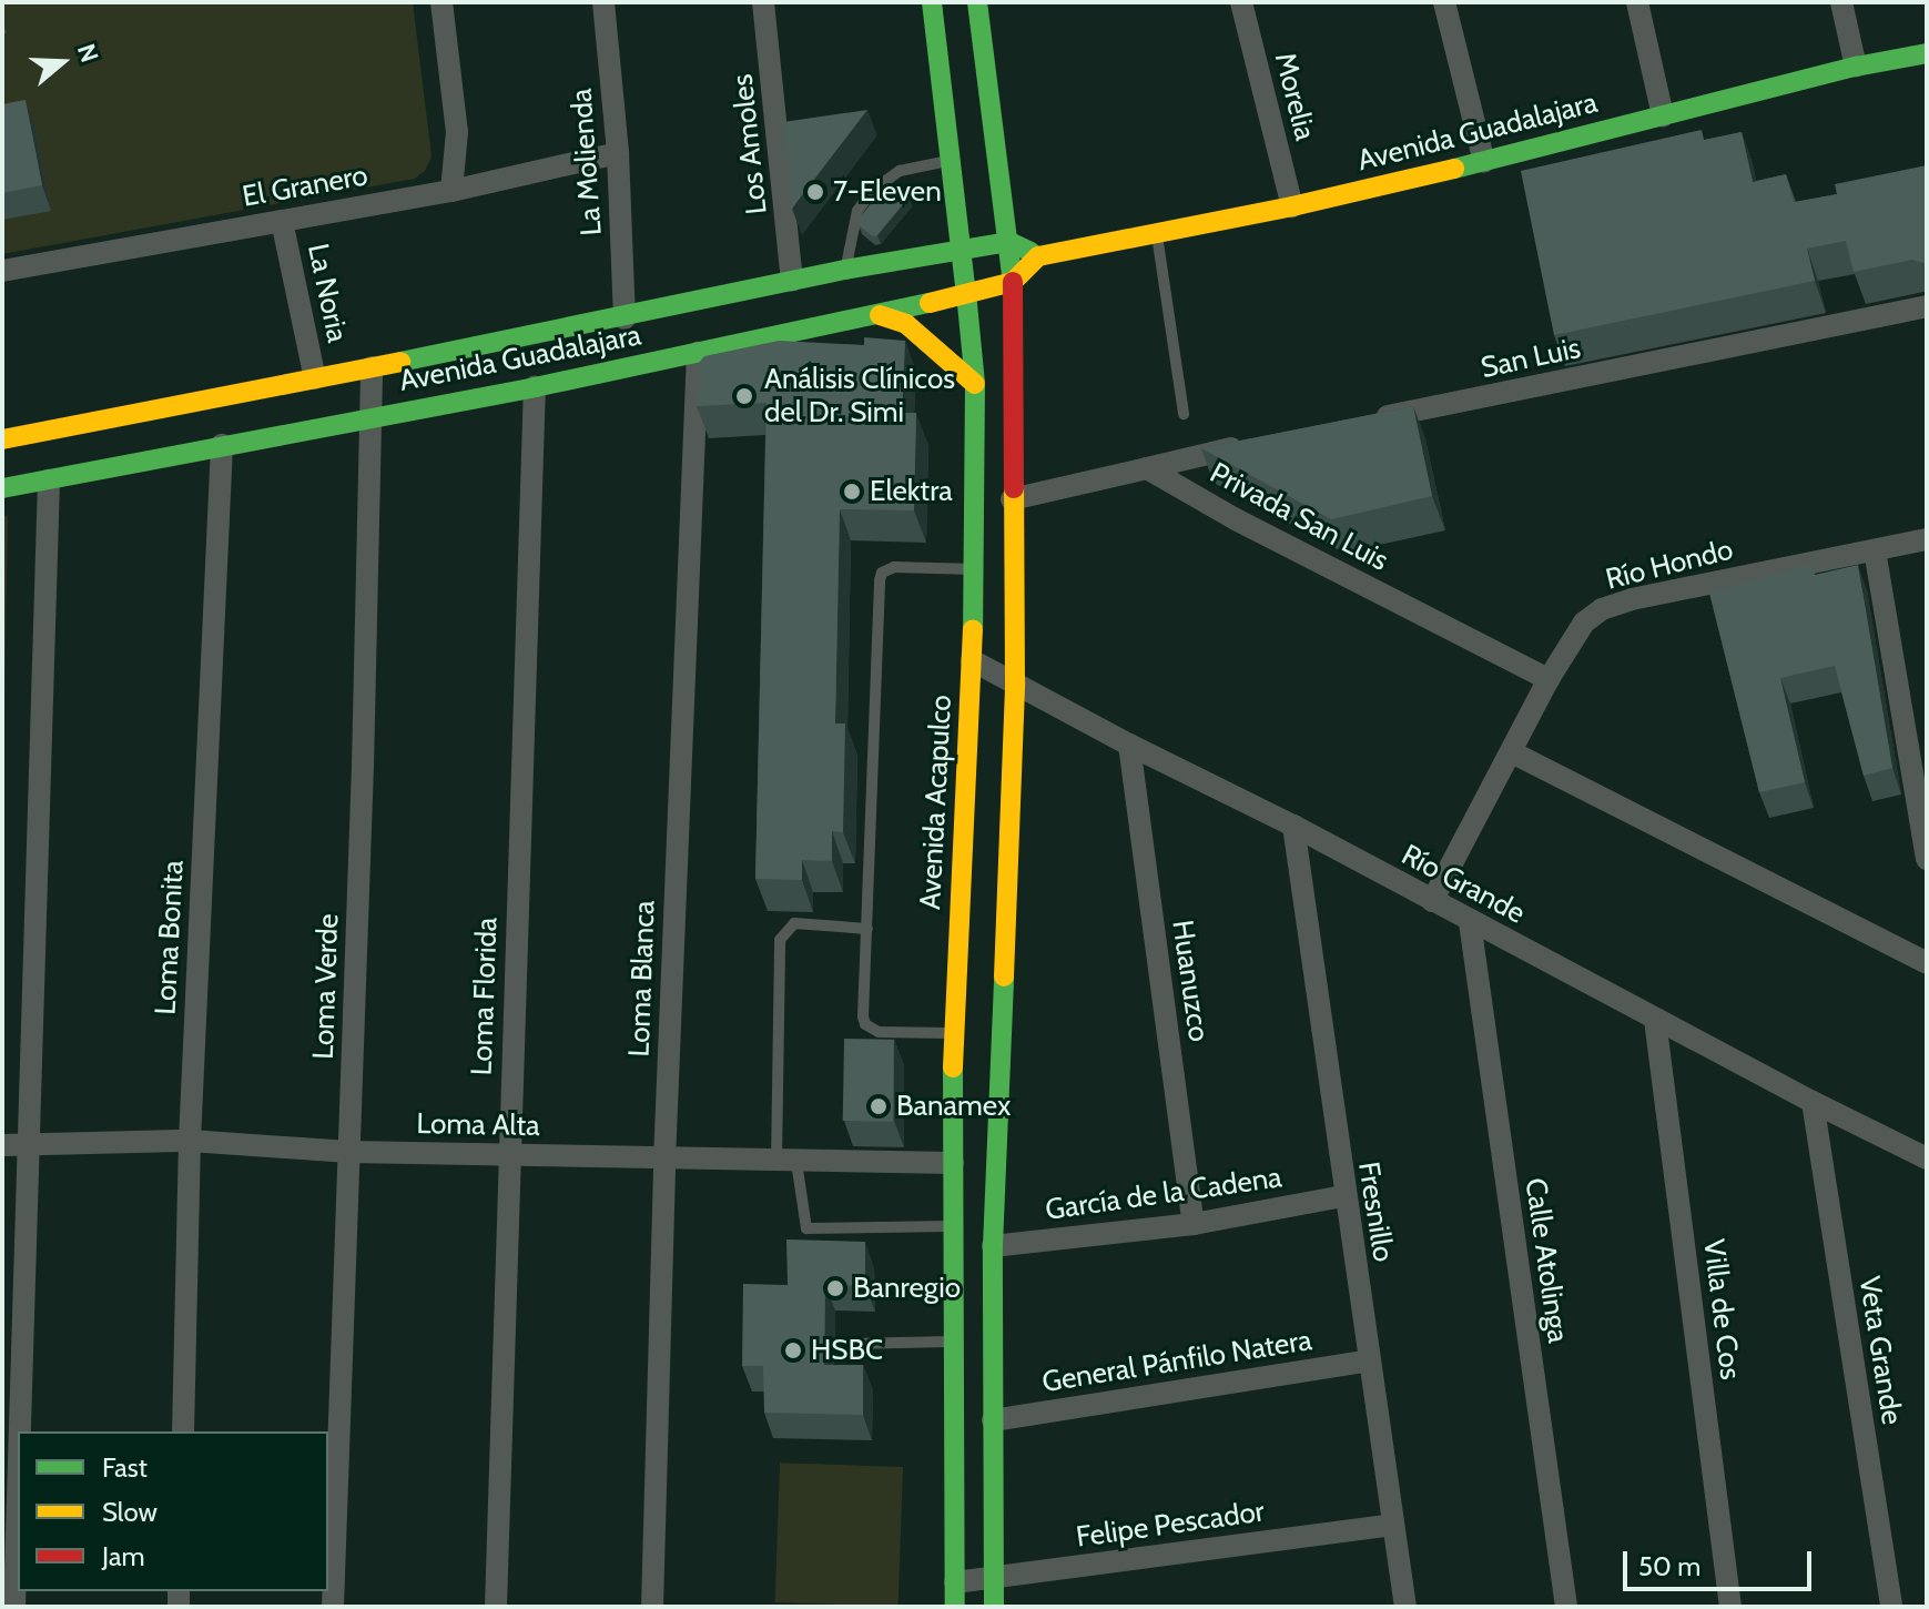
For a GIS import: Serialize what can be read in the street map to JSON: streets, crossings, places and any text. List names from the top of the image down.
{
  "streets": {
    "main road": ["Avenida Guadalajara", "Avenida Acapulco"],
    "street": [
      "Morelia",
      "Los Amoles",
      "La Molienda",
      "El Granero",
      "La Noria",
      "San Luis",
      "Privada San Luis",
      "Río Hondo",
      "Río Grande",
      "Loma Bonita",
      "Loma Blanca",
      "Huanuzco",
      "Loma Verde",
      "Loma Florida",
      "Loma Alta",
      "García de la Cadena",
      "Fresnillo",
      "Calle Atolinga",
      "Villa de Cos",
      "Veta Grande",
      "General Pánfilo Natera",
      "Felipe Pescador"
    ]
  },
  "crossings": [
    ["Morelia", "Avenida Guadalajara"],
    ["Avenida Guadalajara", "Los Amoles"],
    ["Avenida Guadalajara", "La Molienda"],
    ["Avenida Guadalajara", "La Noria"],
    ["Avenida Guadalajara", "Avenida Acapulco"],
    ["Avenida Guadalajara", "Loma Bonita"],
    ["Avenida Guadalajara", "Loma Blanca"],
    ["Avenida Guadalajara", "Loma Verde"],
    ["Avenida Guadalajara", "Loma Florida"],
    ["La Molienda", "El Granero"],
    ["El Granero", "La Noria"],
    ["Privada San Luis", "Río Hondo"],
    ["Río Hondo", "Río Grande"],
    ["Avenida Acapulco", "Río Grande"],
    ["Avenida Acapulco", "Loma Alta"],
    ["Avenida Acapulco", "Felipe Pescador"],
    ["Río Grande", "Huanuzco"],
    ["Río Grande", "Fresnillo"],
    ["Río Grande", "Calle Atolinga"],
    ["Río Grande", "Villa de Cos"],
    ["Río Grande", "Veta Grande"],
    ["Loma Bonita", "Loma Alta"],
    ["Loma Blanca", "Loma Alta"],
    ["Huanuzco", "García de la Cadena"],
    ["Loma Verde", "Loma Alta"],
    ["Loma Florida", "Loma Alta"],
    ["García de la Cadena", "Fresnillo"],
    ["Fresnillo", "General Pánfilo Natera"],
    ["Fresnillo", "Felipe Pescador"]
  ],
  "places": [
    "7-Eleven",
    "Análisis Clínicos del Dr. Simi",
    "Elektra",
    "Banamex",
    "Banregio",
    "HSBC"
  ],
  "legend": ["Fast", "Slow", "Jam"],
  "scale_bar": "50 m",
  "north": "right"
}
